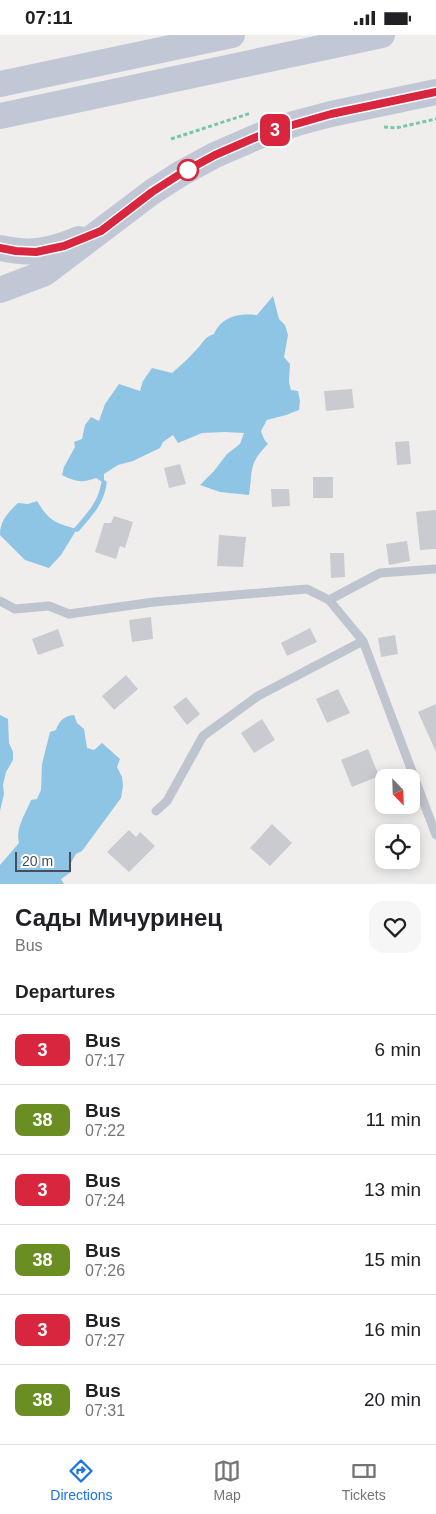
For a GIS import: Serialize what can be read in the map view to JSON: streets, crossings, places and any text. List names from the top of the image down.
{
  "lines": ["bus line 3"],
  "scale_bar": "20 m",
  "north": "bottom right",
  "page": {
    "status": "07:11",
    "on_map": "3",
    "scale": "20 m",
    "heading": [
      ["Сады Мичуринец", "Bus"],
      "Departures"
    ],
    "list": [
      {
        "mark": "3",
        "name": "Bus",
        "note": "07:17",
        "value": "6 min"
      },
      {
        "mark": "38",
        "name": "Bus",
        "note": "07:22",
        "value": "11 min"
      },
      {
        "mark": "3",
        "name": "Bus",
        "note": "07:24",
        "value": "13 min"
      },
      {
        "mark": "38",
        "name": "Bus",
        "note": "07:26",
        "value": "15 min"
      },
      {
        "mark": "3",
        "name": "Bus",
        "note": "07:27",
        "value": "16 min"
      },
      {
        "mark": "38",
        "name": "Bus",
        "note": "07:31",
        "value": "20 min"
      }
    ],
    "tabs": ["Directions", "Map", "Tickets"]
  }
}
